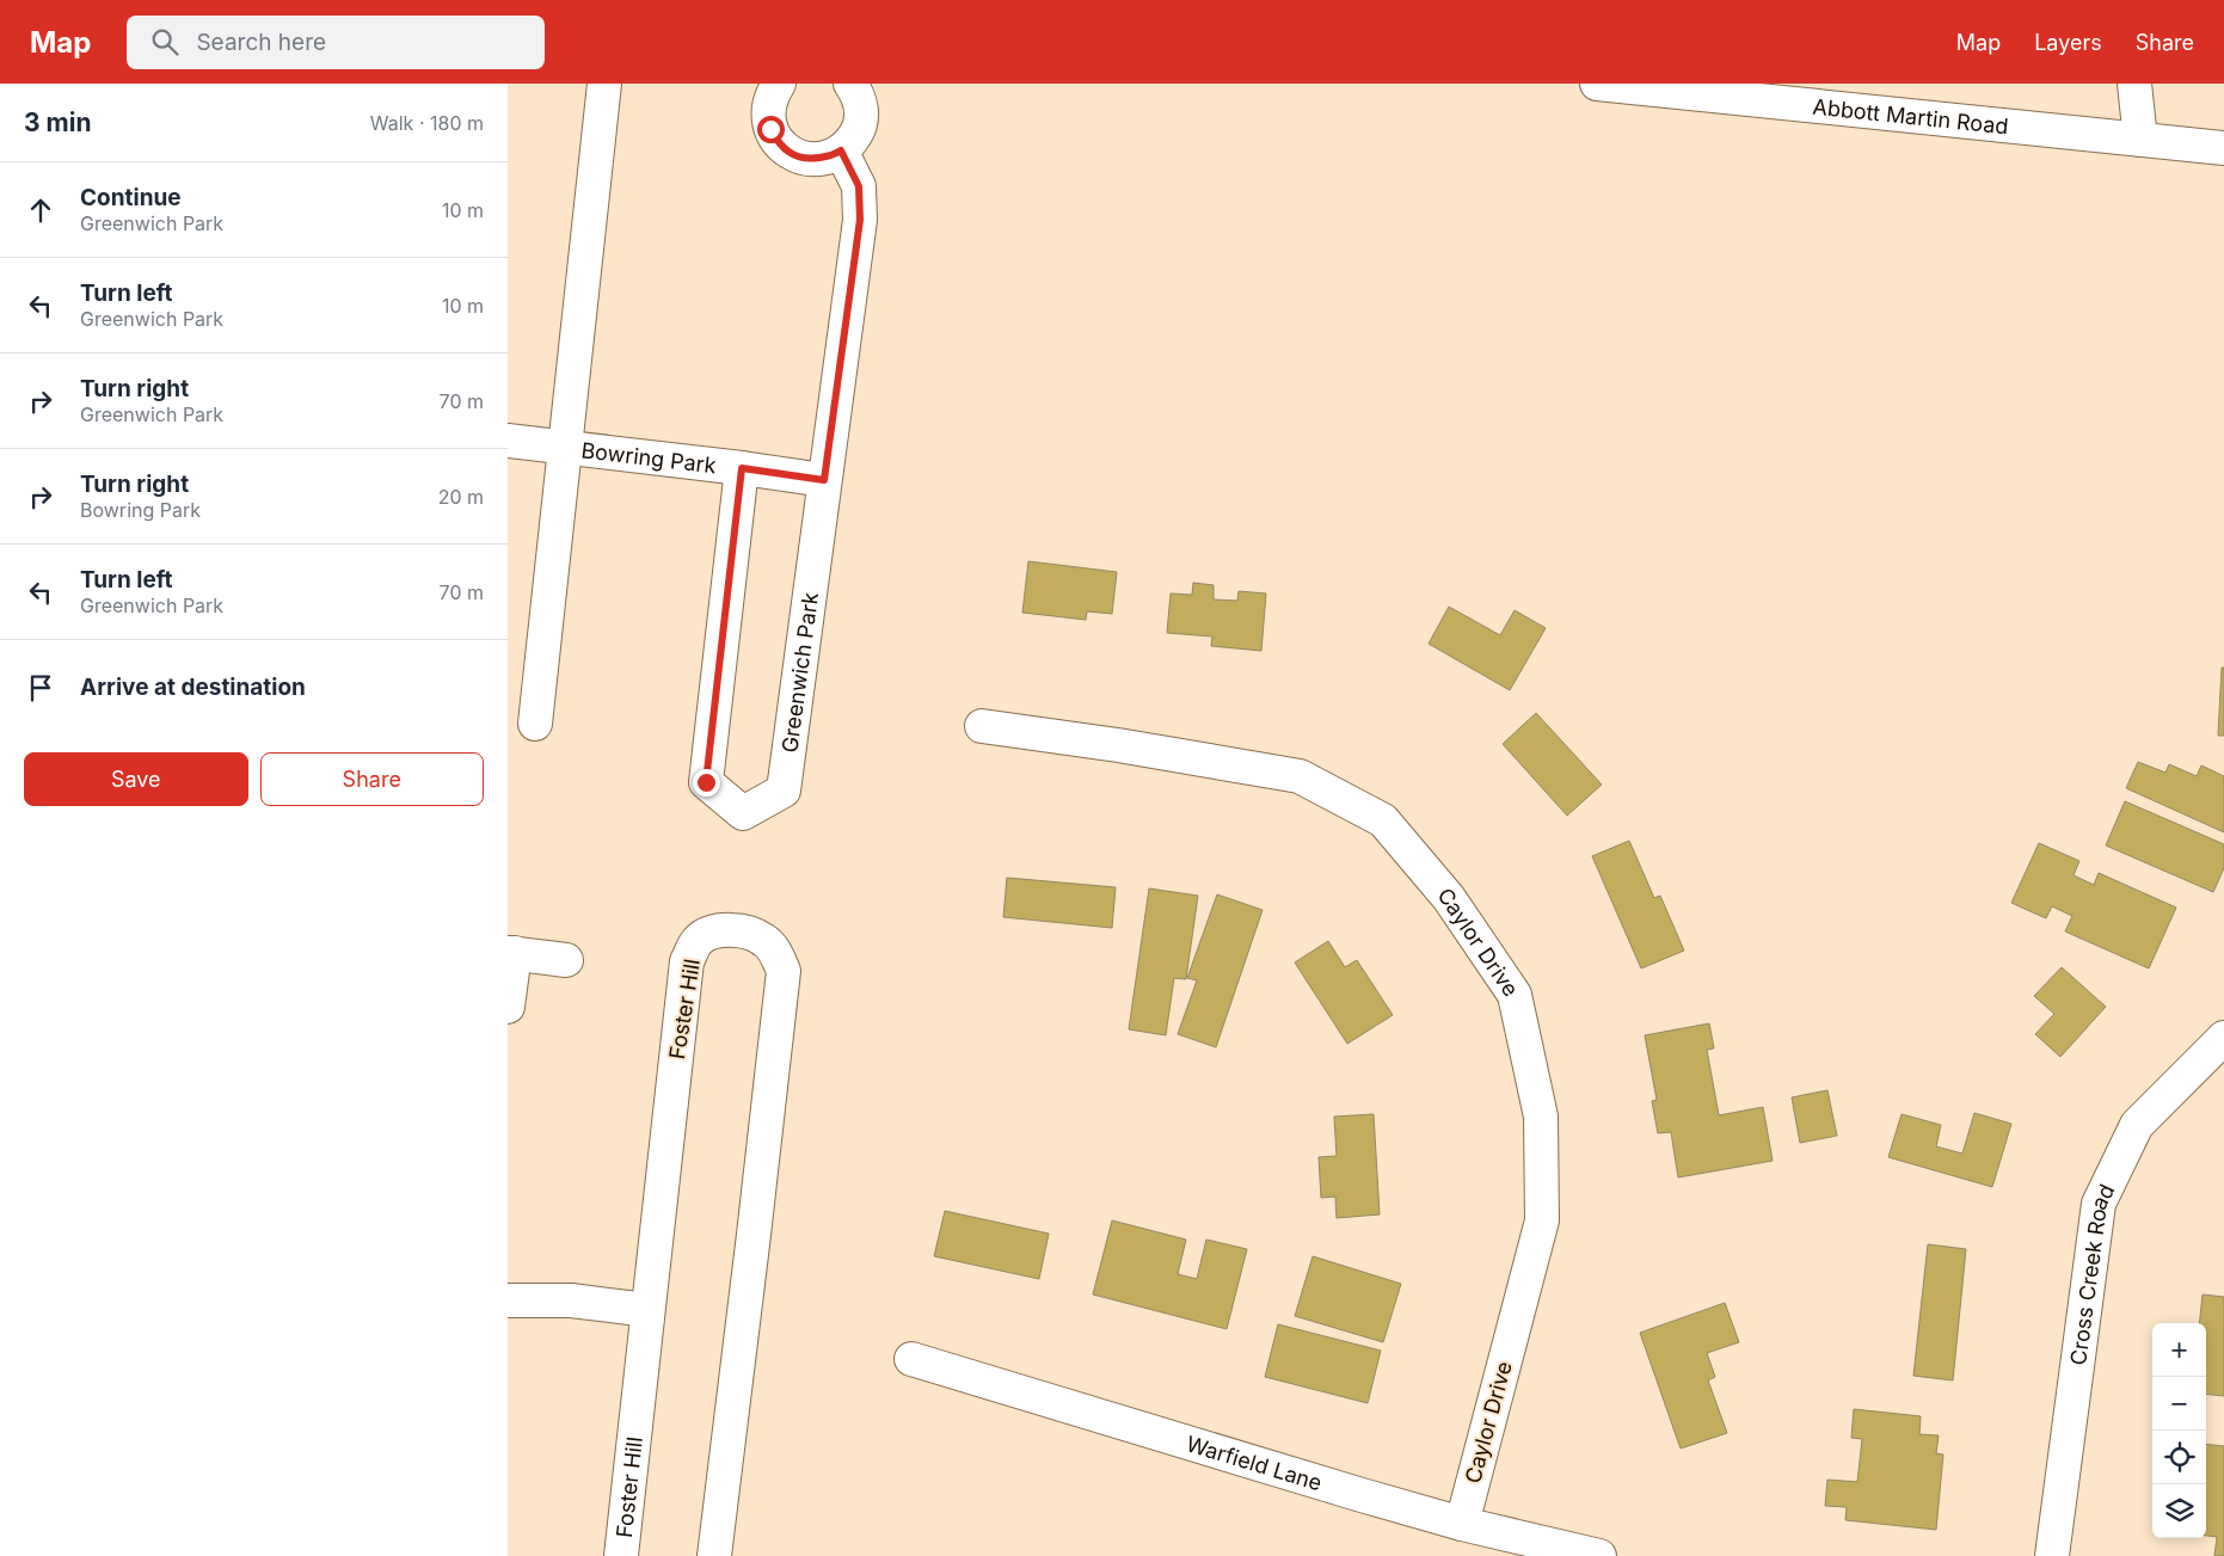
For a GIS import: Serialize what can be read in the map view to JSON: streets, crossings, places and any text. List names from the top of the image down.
{
  "streets": {
    "street": [
      "Abbott Martin Road",
      "Bowring Park",
      "Greenwich Park",
      "Caylor Drive",
      "Foster Hill",
      "Cross Creek Road",
      "Warfield Lane"
    ]
  },
  "crossings": [
    ["Bowring Park", "Greenwich Park"],
    ["Caylor Drive", "Warfield Lane"]
  ],
  "page": {
    "header": "Map",
    "search": "Search here",
    "nav": ["Map", "Layers", "Share"],
    "heading": ["3 min", "Walk · 180 m"],
    "list": [
      ["Continue", "Greenwich Park", "10 m"],
      ["Turn left", "Greenwich Park", "10 m"],
      ["Turn right", "Greenwich Park", "70 m"],
      ["Turn right", "Bowring Park", "20 m"],
      ["Turn left", "Greenwich Park", "70 m"],
      "Arrive at destination"
    ],
    "buttons": ["Save", "Share"],
    "map_buttons": ["+", "−"]
  }
}
